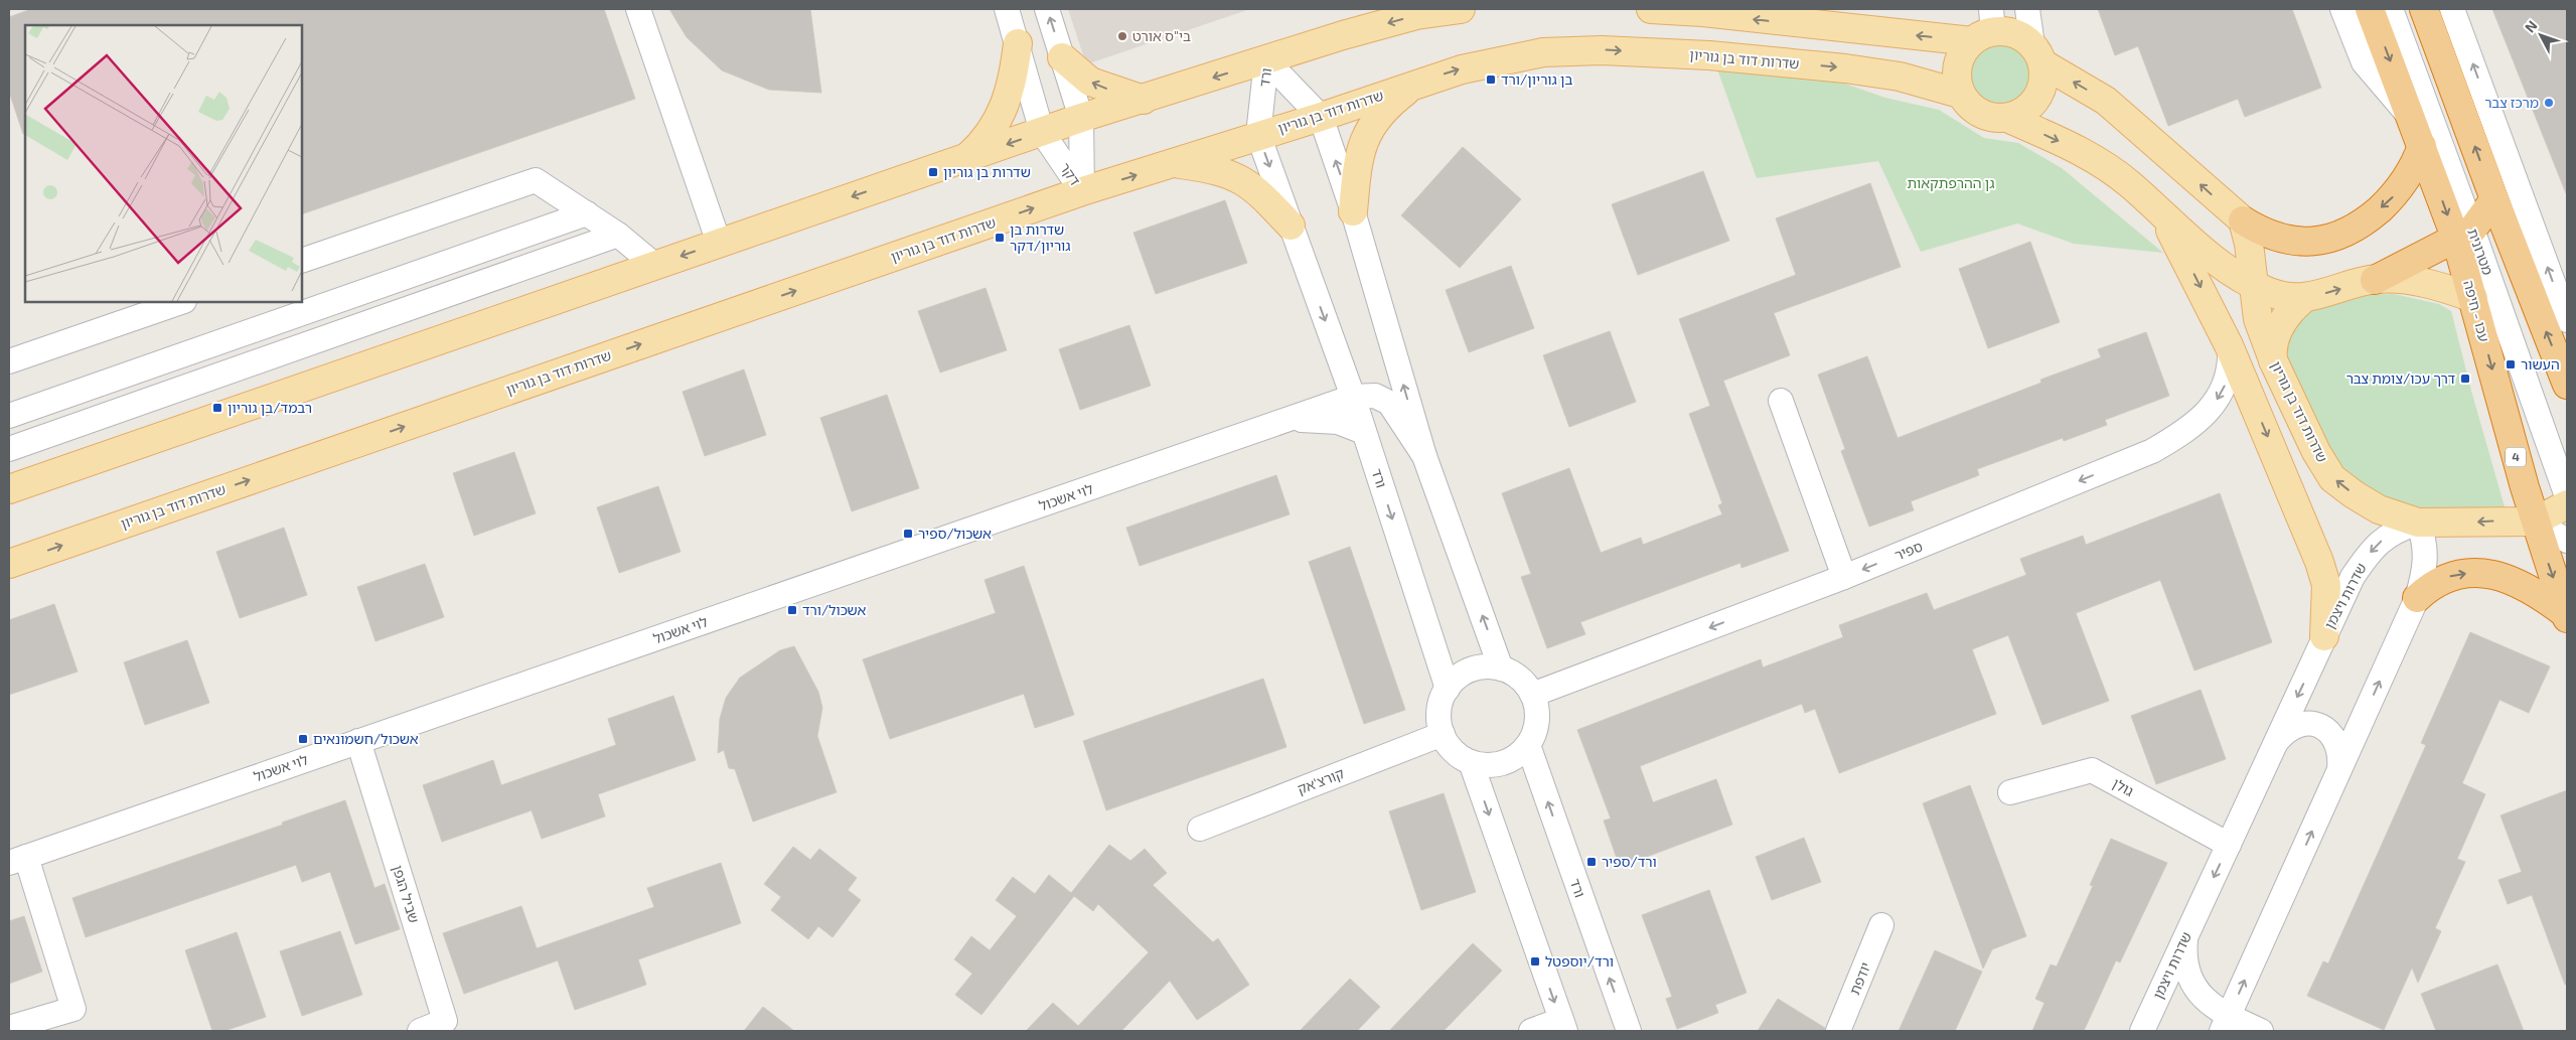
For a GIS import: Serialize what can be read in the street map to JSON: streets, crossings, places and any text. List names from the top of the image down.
{
  "streets": {
    "highway": ["עכו - חיפה", "4"],
    "main road": ["שדרות דוד בן גוריון"],
    "street": [
      "ורד",
      "דקר",
      "מטרונית",
      "לוי אשכול",
      "ספיר",
      "שדרות ויצמן",
      "קורצ'אק",
      "גולן",
      "שביל הגפן",
      "יודפת"
    ]
  },
  "crossings": [
    ["שדרות דוד בן גוריון", "ורד"],
    ["שדרות דוד בן גוריון", "דקר"],
    ["שדרות דוד בן גוריון", "עכו - חיפה"],
    ["שדרות דוד בן גוריון", "שדרות ויצמן"],
    ["ורד", "לוי אשכול"],
    ["ורד", "ספיר"],
    ["ורד", "קורצ'אק"],
    ["מטרונית", "עכו - חיפה"],
    ["לוי אשכול", "שביל הגפן"],
    ["ספיר", "קורצ'אק"],
    ["שדרות ויצמן", "גולן"]
  ],
  "one_way": ["ספיר"],
  "parks": ["גן ההרפתקאות"],
  "places": {
    "other": ["בי\"ס אורט", "מרכז צבר"],
    "transit": [
      "בן גוריון/ורד",
      "שדרות בן גוריון",
      "שדרות בן גוריון/דקר",
      "העשור",
      "דרך עכו/צומת צבר",
      "רבמד/בן גוריון",
      "אשכול/ספיר",
      "אשכול/ורד",
      "אשכול/חשמונאים",
      "ורד/ספיר",
      "ורד/יוספטל"
    ]
  },
  "north": "top left"
}
